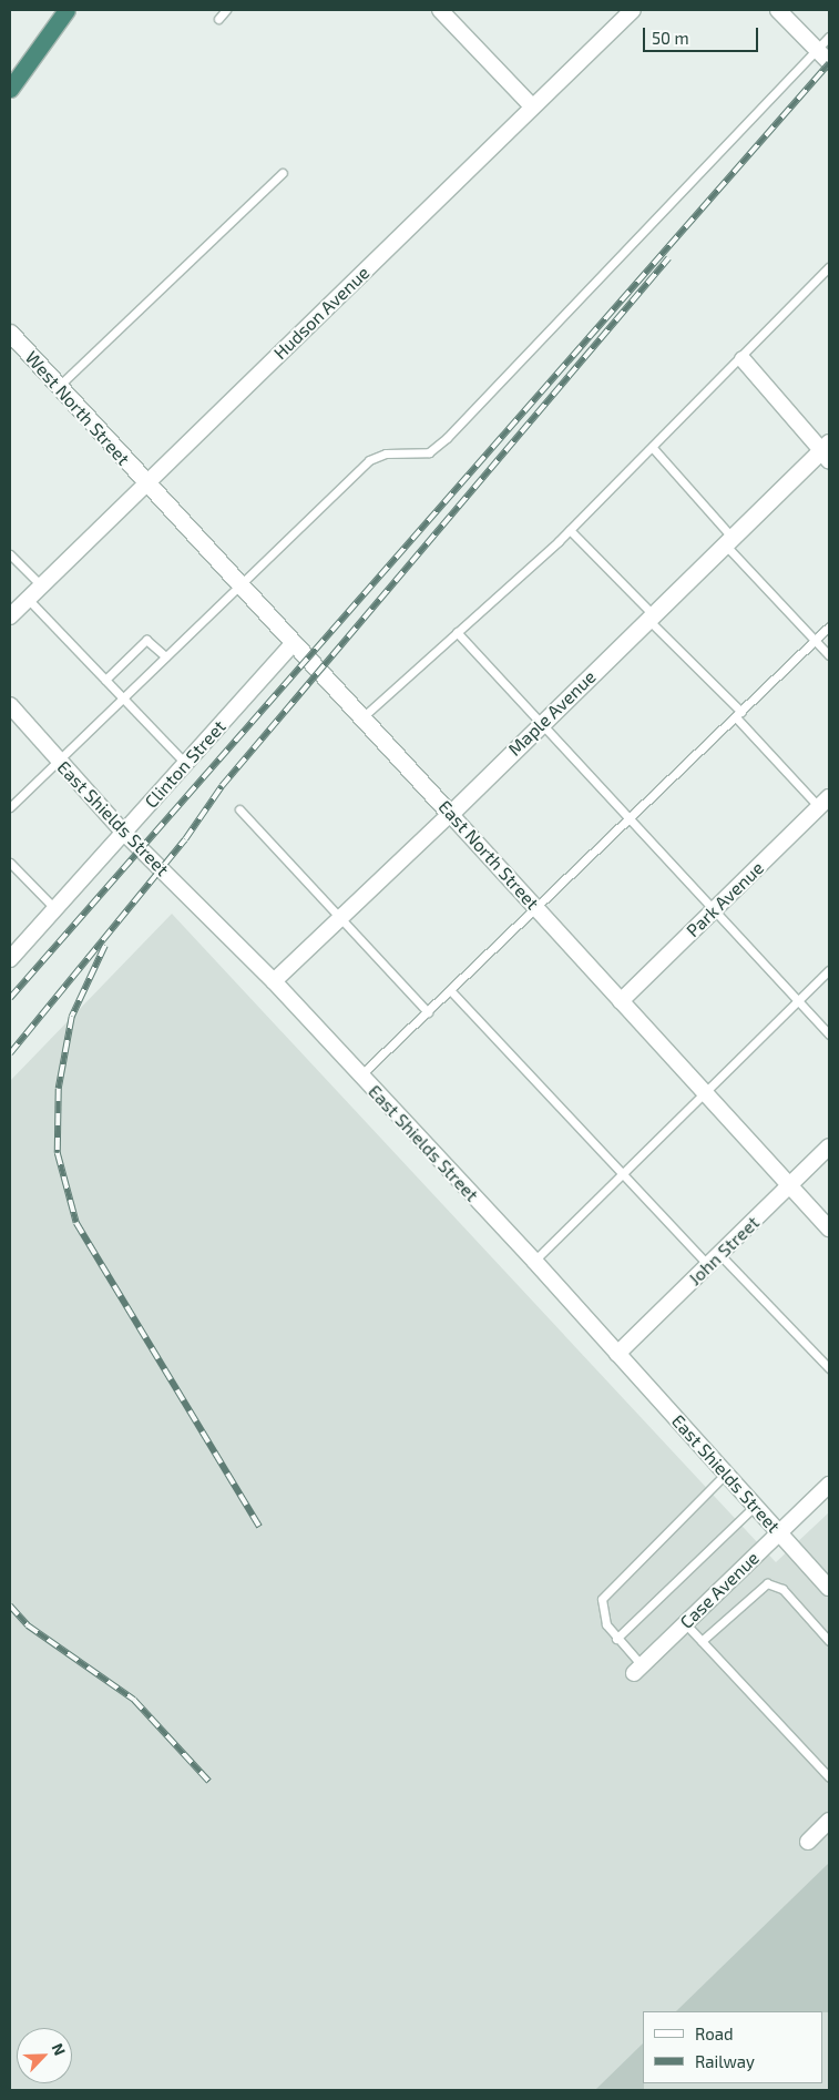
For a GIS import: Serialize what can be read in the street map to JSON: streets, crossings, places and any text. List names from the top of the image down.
{
  "streets": {
    "street": [
      "Hudson Avenue",
      "West North Street",
      "Maple Avenue",
      "Clinton Street",
      "East Shields Street",
      "East North Street",
      "Park Avenue",
      "John Street",
      "Case Avenue"
    ]
  },
  "crossings": [
    ["Hudson Avenue", "West North Street"],
    ["Hudson Avenue", "East North Street"],
    ["West North Street", "East North Street"],
    ["Maple Avenue", "East Shields Street"],
    ["Maple Avenue", "East North Street"],
    ["Clinton Street", "East Shields Street"],
    ["Clinton Street", "East North Street"],
    ["East Shields Street", "John Street"],
    ["East Shields Street", "Case Avenue"],
    ["East North Street", "Park Avenue"],
    ["East North Street", "John Street"]
  ],
  "legend": ["Road", "Railway"],
  "scale_bar": "50 m",
  "north": "top right"
}
